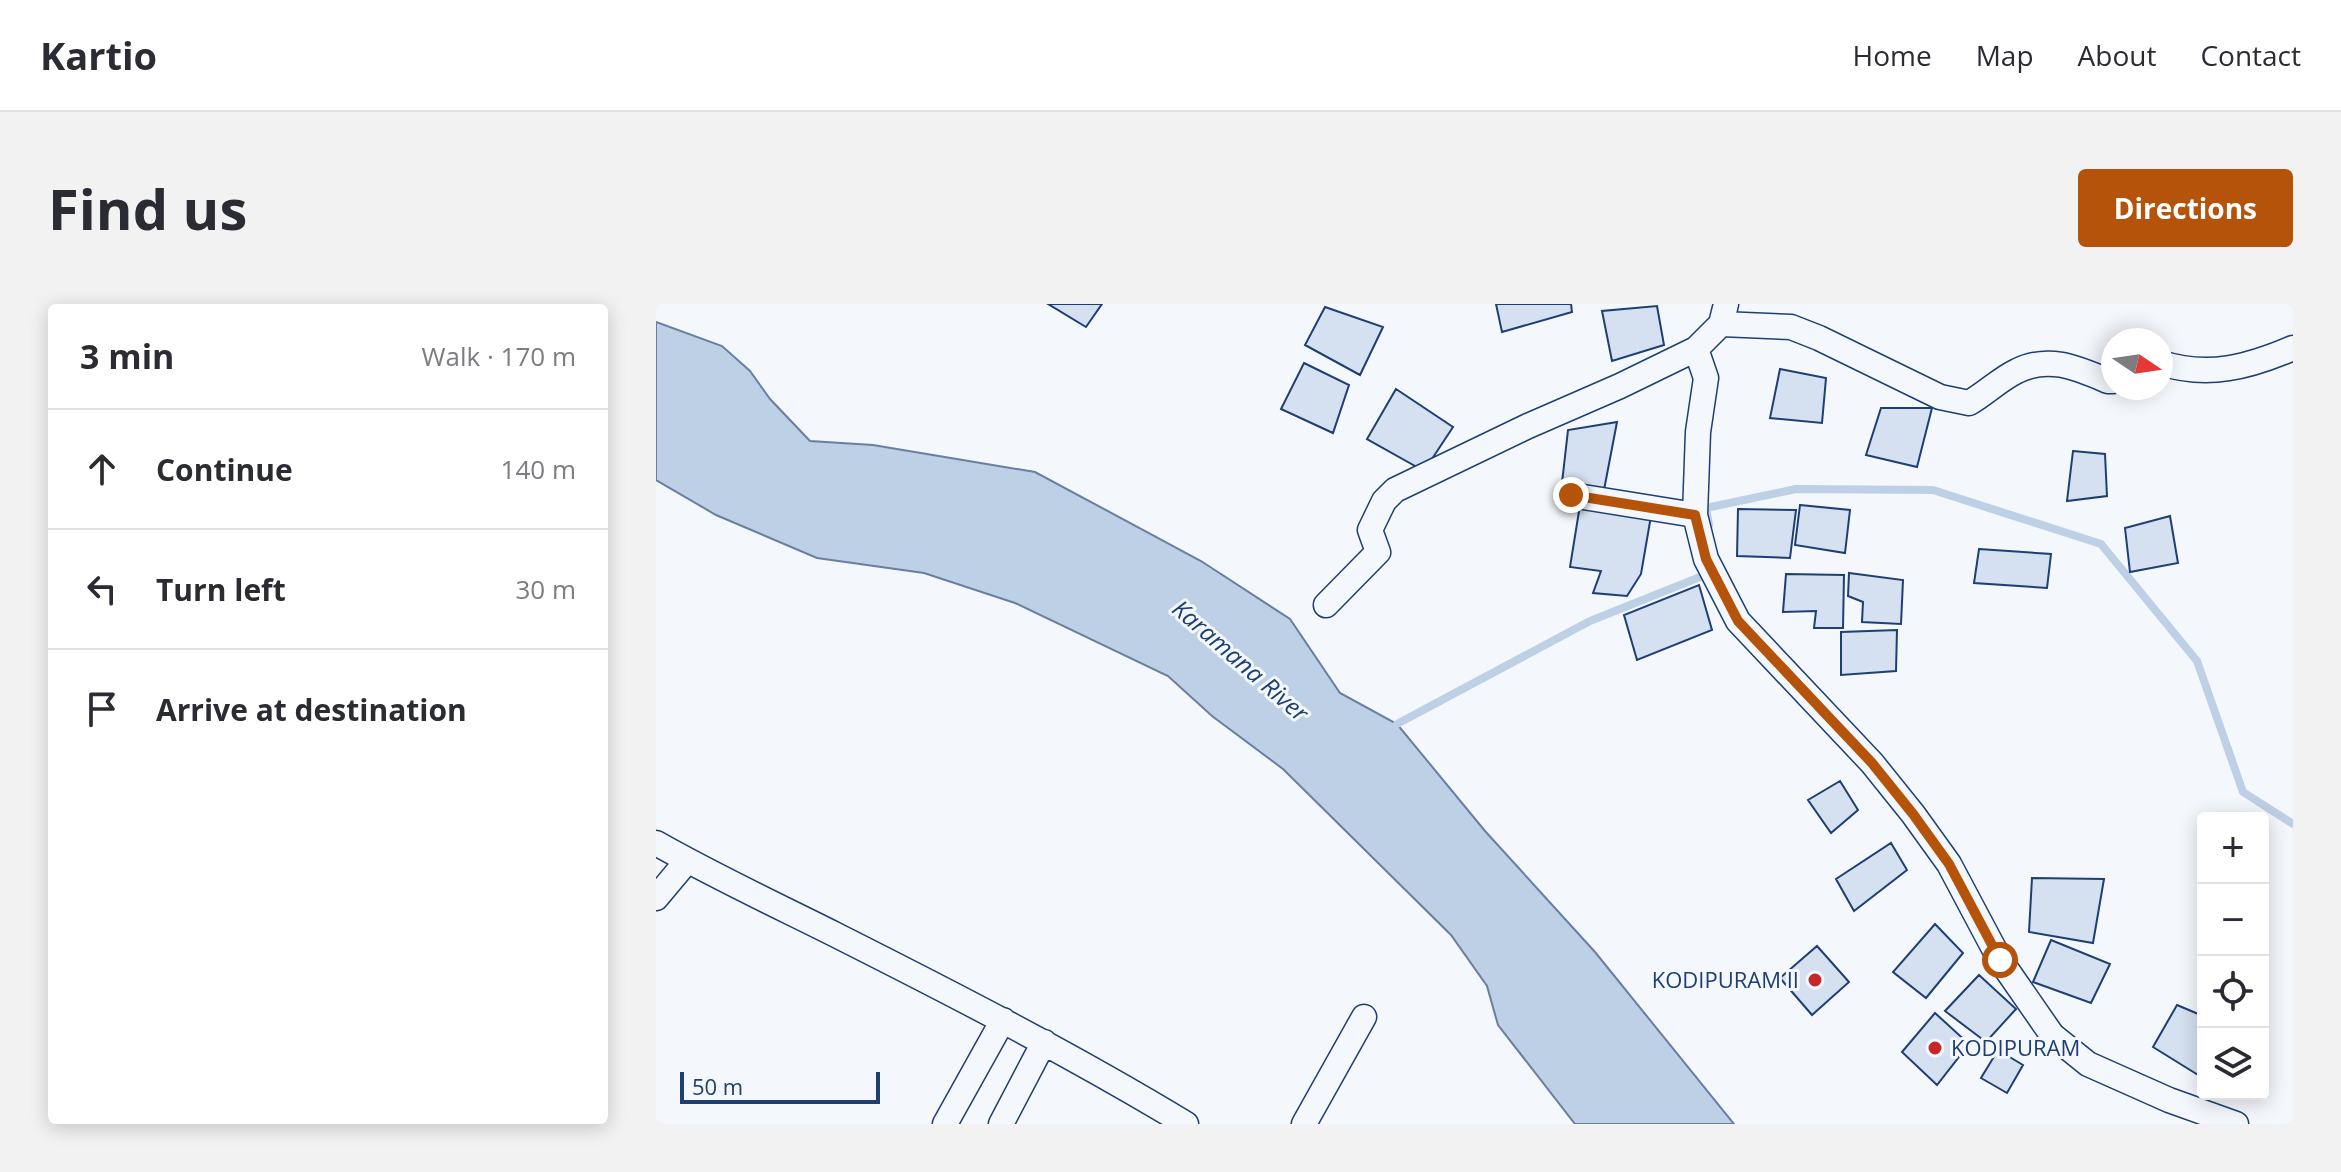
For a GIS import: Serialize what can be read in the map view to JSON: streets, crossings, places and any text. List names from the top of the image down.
{
  "water": ["Karamana River"],
  "places": ["KODIPURAM II", "KODIPURAM"],
  "scale_bar": "50 m",
  "north": "right",
  "page": {
    "header": "Kartio",
    "nav": [
      "Home",
      "Map",
      "About",
      "Contact"
    ],
    "buttons": "Directions",
    "title": "Find us",
    "heading": ["3 min", "Walk · 170 m"],
    "list": [
      ["Continue", "140 m"],
      ["Turn left", "30 m"],
      "Arrive at destination"
    ],
    "map_buttons": ["+", "−"],
    "scale": "50 m"
  }
}
